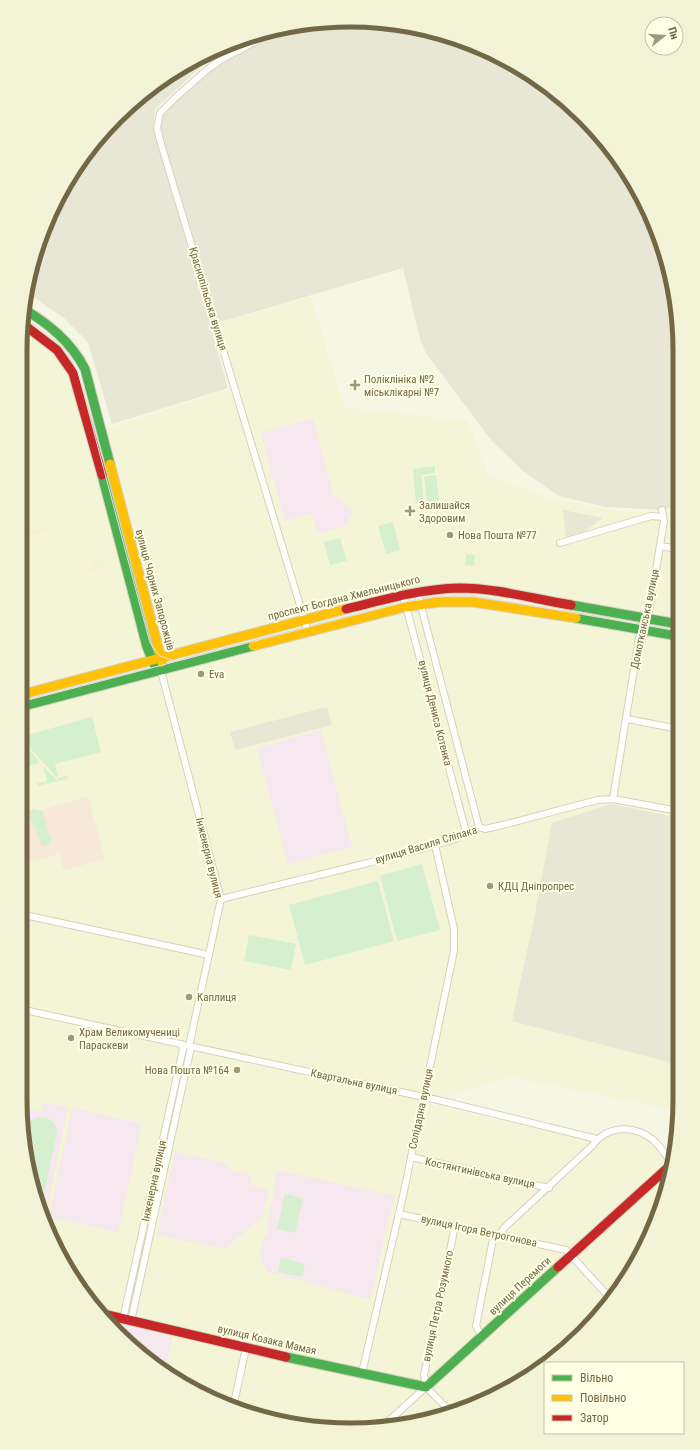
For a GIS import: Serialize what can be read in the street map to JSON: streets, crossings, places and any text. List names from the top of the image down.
{
  "streets": {
    "main road": [
      "вулиця Чорних Запорожців",
      "проспект Богдана Хмельницького",
      "вулиця Перемоги",
      "вулиця Козака Мамая"
    ],
    "street": [
      "Краснопільська вулиця",
      "Домотканська вулиця",
      "вулиця Дениса Котенка",
      "вулиця Василя Сліпака",
      "Інженерна вулиця",
      "Квартальна вулиця",
      "Солідарна вулиця",
      "Костянтинівська вулиця",
      "вулиця Ігоря Ветрогонова",
      "вулиця Петра Розумного"
    ]
  },
  "crossings": [
    ["Краснопільська вулиця", "проспект Богдана Хмельницького"],
    ["вулиця Чорних Запорожців", "проспект Богдана Хмельницького"],
    ["вулиця Чорних Запорожців", "Інженерна вулиця"],
    ["проспект Богдана Хмельницького", "Домотканська вулиця"],
    ["проспект Богдана Хмельницького", "вулиця Дениса Котенка"],
    ["Домотканська вулиця", "вулиця Василя Сліпака"],
    ["вулиця Дениса Котенка", "вулиця Василя Сліпака"],
    ["вулиця Василя Сліпака", "Інженерна вулиця"],
    ["вулиця Василя Сліпака", "Солідарна вулиця"],
    ["Інженерна вулиця", "Квартальна вулиця"],
    ["Інженерна вулиця", "вулиця Козака Мамая"],
    ["Квартальна вулиця", "Солідарна вулиця"],
    ["Солідарна вулиця", "Костянтинівська вулиця"],
    ["Солідарна вулиця", "вулиця Ігоря Ветрогонова"],
    ["Солідарна вулиця", "вулиця Козака Мамая"],
    ["вулиця Ігоря Ветрогонова", "вулиця Перемоги"],
    ["вулиця Ігоря Ветрогонова", "вулиця Петра Розумного"],
    ["вулиця Перемоги", "вулиця Петра Розумного"],
    ["вулиця Перемоги", "вулиця Козака Мамая"],
    ["вулиця Петра Розумного", "вулиця Козака Мамая"]
  ],
  "places": {
    "health": ["Поліклініка №2 міськлікарні №7", "Залишайся Здоровим"],
    "other": [
      "Нова Пошта №77",
      "Eva",
      "КДЦ Дніпропрес",
      "Каплиця",
      "Храм Великомучениці Параскеви",
      "Нова Пошта №164"
    ]
  },
  "legend": ["Вільно", "Повільно", "Затор"],
  "north": "right"
}
